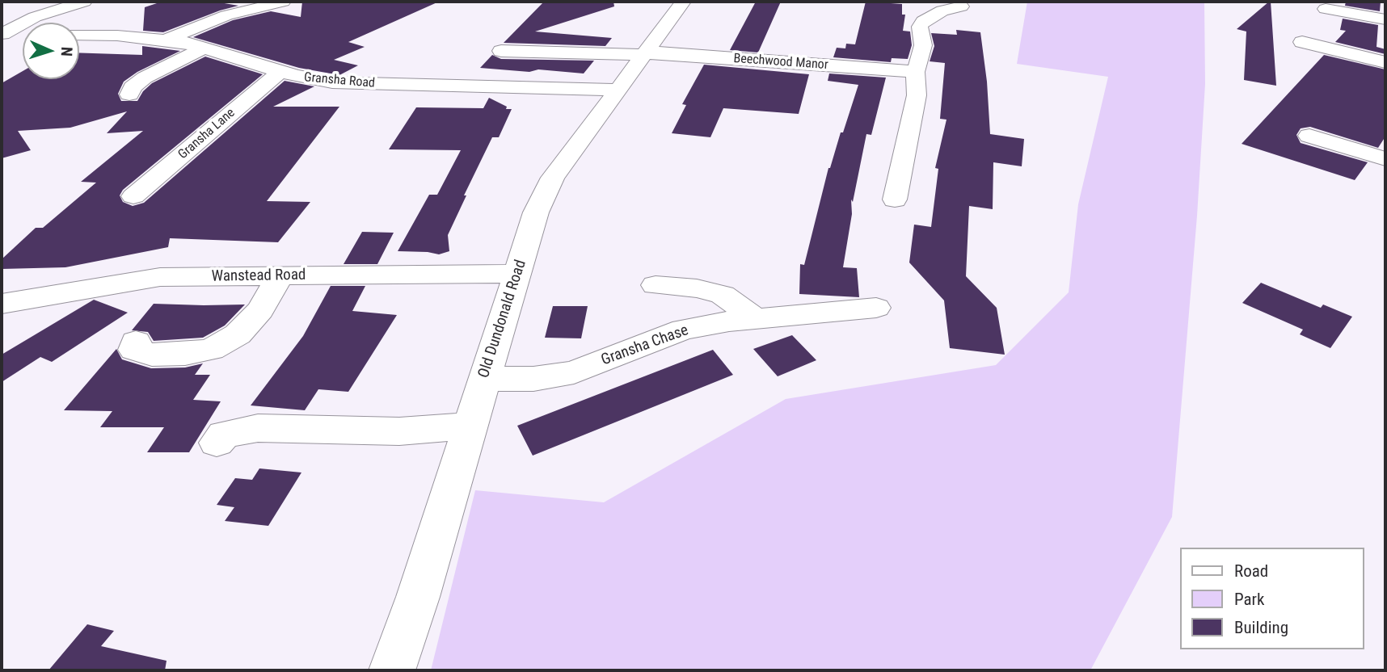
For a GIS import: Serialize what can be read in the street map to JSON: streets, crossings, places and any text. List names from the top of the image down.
{
  "streets": {
    "street": [
      "Beechwood Manor",
      "Gransha Road",
      "Gransha Lane",
      "Wanstead Road",
      "Old Dundonald Road",
      "Gransha Chase"
    ]
  },
  "crossings": [
    ["Beechwood Manor", "Old Dundonald Road"],
    ["Gransha Road", "Gransha Lane"],
    ["Gransha Road", "Old Dundonald Road"],
    ["Wanstead Road", "Old Dundonald Road"],
    ["Old Dundonald Road", "Gransha Chase"]
  ],
  "legend": ["Road", "Park", "Building"],
  "north": "right"
}
